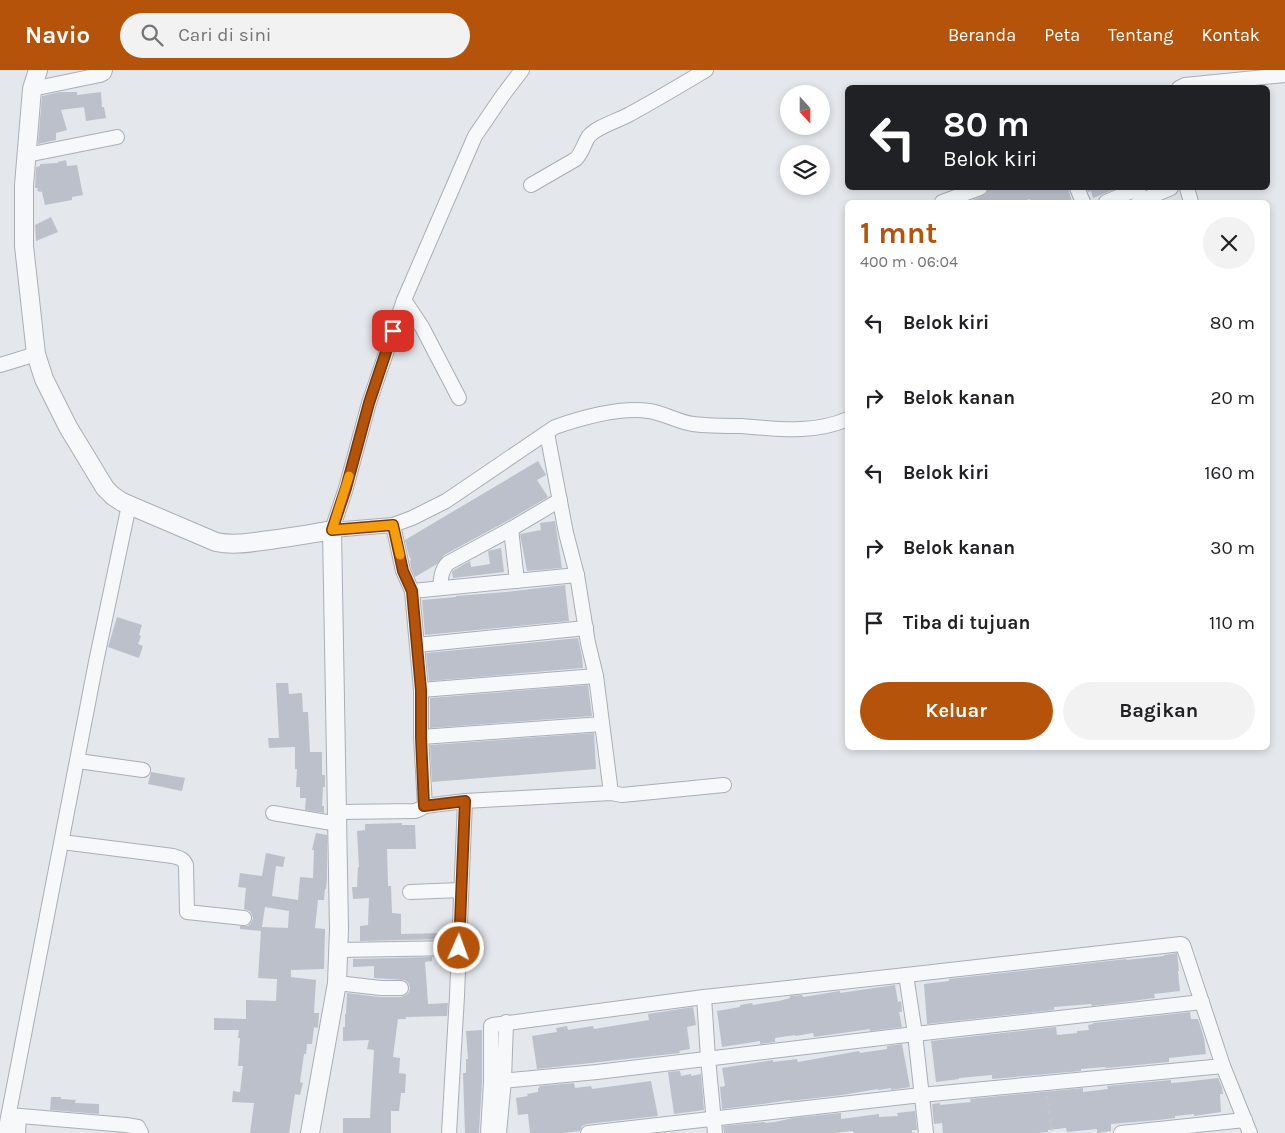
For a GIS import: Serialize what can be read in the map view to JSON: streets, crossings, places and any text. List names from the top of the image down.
{
  "north": "bottom",
  "page": {
    "header": "Navio",
    "search": "Cari di sini",
    "nav": [
      "Beranda",
      "Peta",
      "Tentang",
      "Kontak"
    ],
    "turn": ["80 m", "Belok kiri"],
    "heading": ["1 mnt", "400 m · 06:04"],
    "list": [
      {
        "name": "Belok kiri",
        "value": "80 m"
      },
      {
        "name": "Belok kanan",
        "value": "20 m"
      },
      {
        "name": "Belok kiri",
        "value": "160 m"
      },
      {
        "name": "Belok kanan",
        "value": "30 m"
      },
      {
        "name": "Tiba di tujuan",
        "value": "110 m"
      }
    ],
    "buttons": ["Keluar", "Bagikan"]
  }
}
